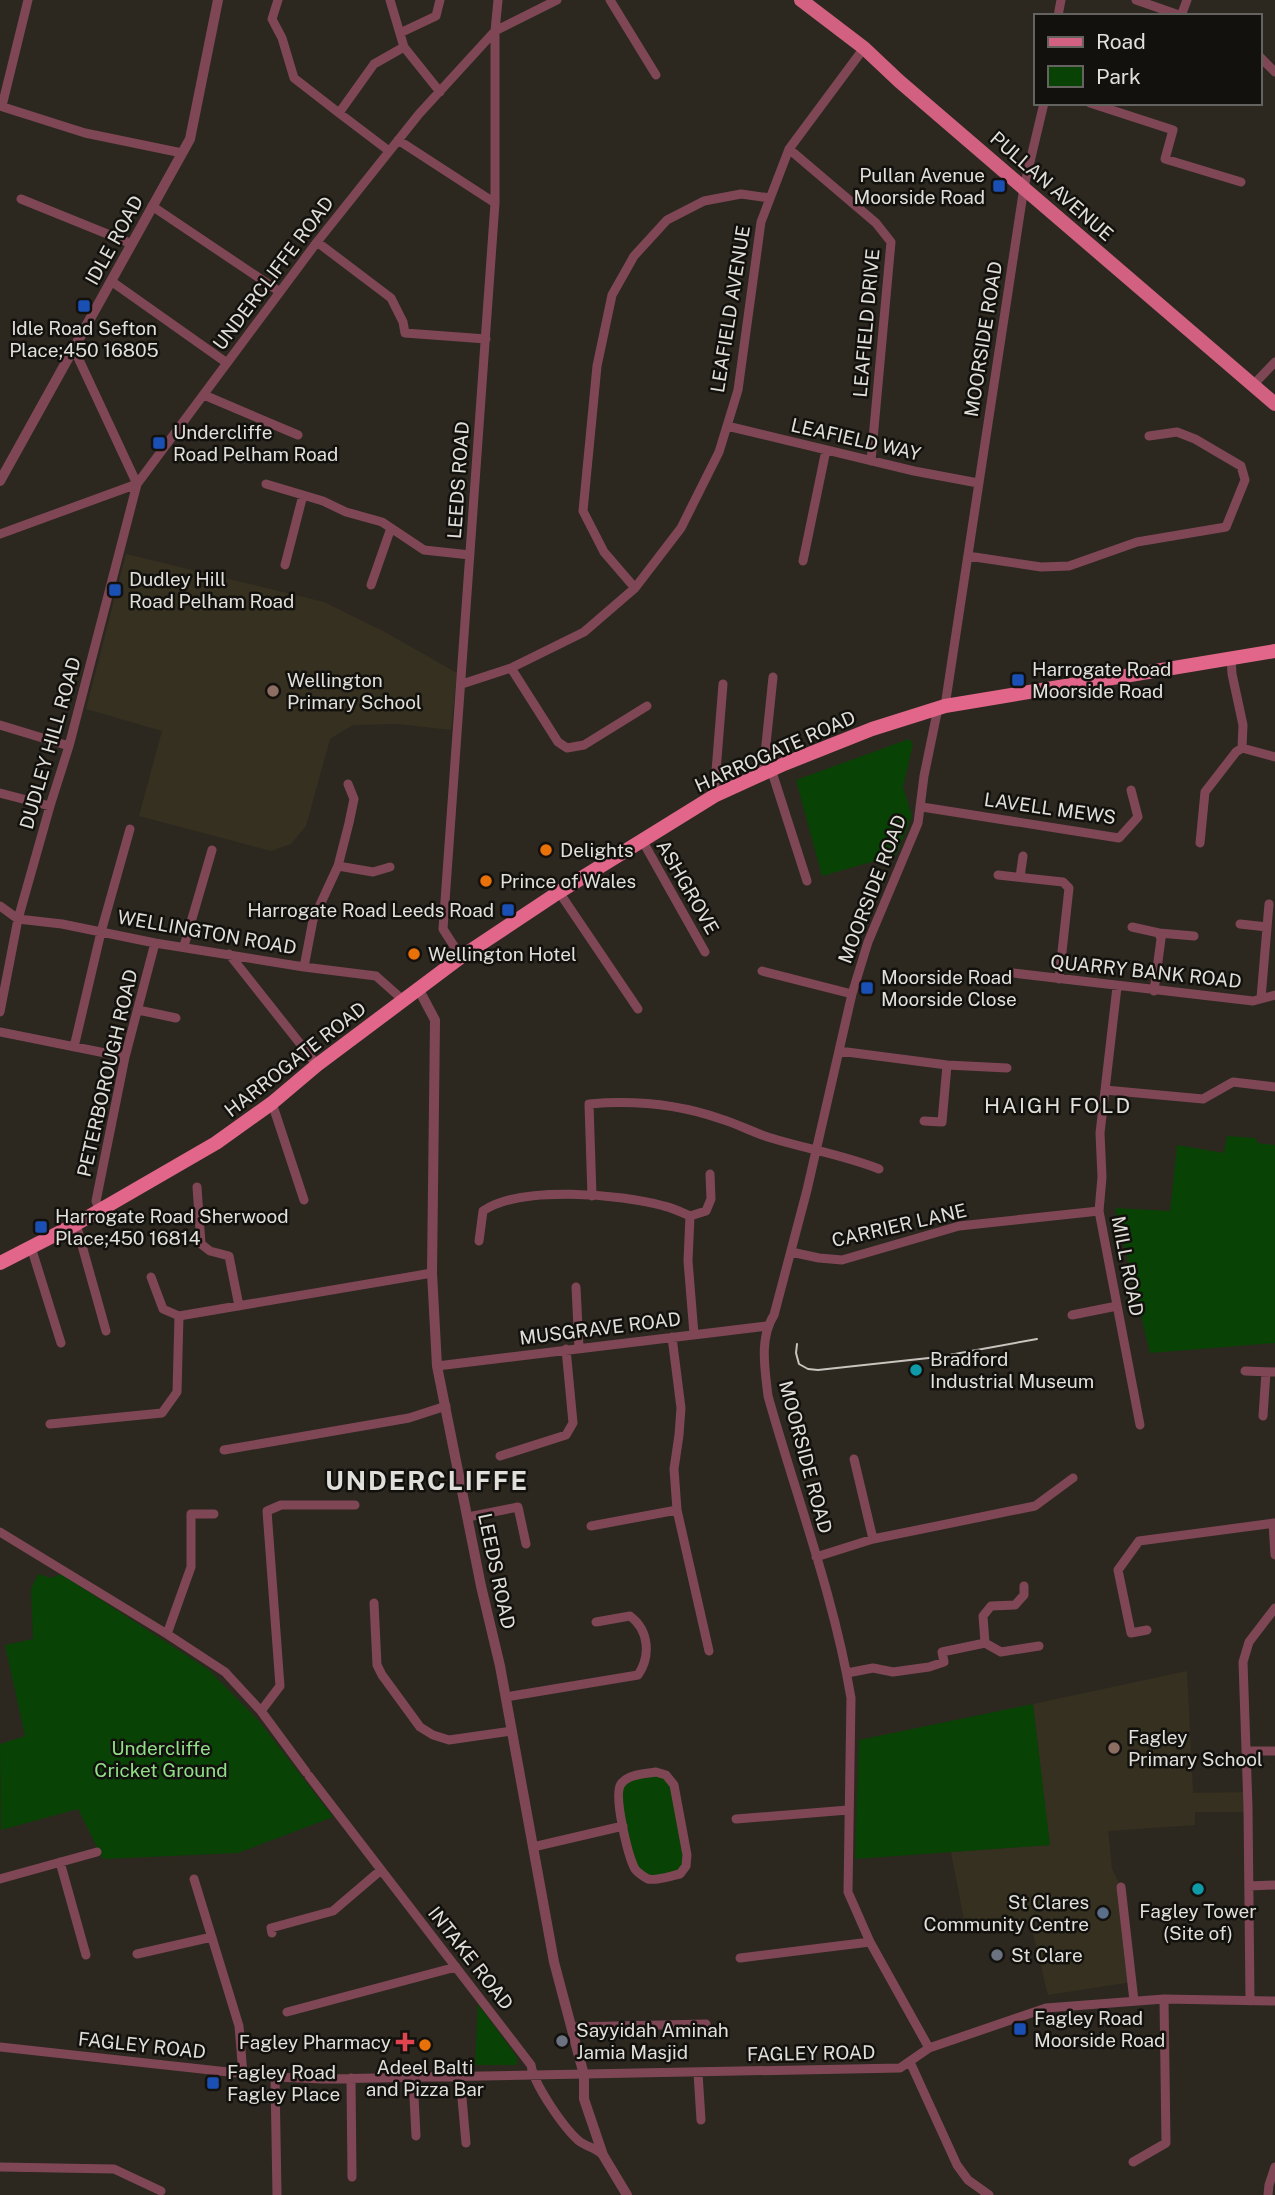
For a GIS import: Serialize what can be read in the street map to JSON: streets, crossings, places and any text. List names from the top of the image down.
{
  "streets": {
    "highway": ["HARROGATE ROAD"],
    "main road": ["PULLAN AVENUE"],
    "street": [
      "IDLE ROAD",
      "UNDERCLIFFE ROAD",
      "LEAFIELD AVENUE",
      "LEAFIELD DRIVE",
      "MOORSIDE ROAD",
      "LEAFIELD WAY",
      "LEEDS ROAD",
      "DUDLEY HILL ROAD",
      "LAVELL MEWS",
      "ASHGROVE",
      "WELLINGTON ROAD",
      "QUARRY BANK ROAD",
      "PETERBOROUGH ROAD",
      "CARRIER LANE",
      "MILL ROAD",
      "MUSGRAVE ROAD",
      "INTAKE ROAD",
      "FAGLEY ROAD"
    ]
  },
  "crossings": [
    ["PULLAN AVENUE", "LEAFIELD AVENUE"],
    ["PULLAN AVENUE", "MOORSIDE ROAD"],
    ["UNDERCLIFFE ROAD", "LEEDS ROAD"],
    ["UNDERCLIFFE ROAD", "DUDLEY HILL ROAD"],
    ["LEAFIELD AVENUE", "LEAFIELD DRIVE"],
    ["LEAFIELD AVENUE", "LEAFIELD WAY"],
    ["LEAFIELD AVENUE", "LEEDS ROAD"],
    ["LEAFIELD DRIVE", "LEAFIELD WAY"],
    ["MOORSIDE ROAD", "LEAFIELD WAY"],
    ["MOORSIDE ROAD", "HARROGATE ROAD"],
    ["MOORSIDE ROAD", "LAVELL MEWS"],
    ["MOORSIDE ROAD", "CARRIER LANE"],
    ["MOORSIDE ROAD", "MUSGRAVE ROAD"],
    ["MOORSIDE ROAD", "FAGLEY ROAD"],
    ["LEEDS ROAD", "HARROGATE ROAD"],
    ["LEEDS ROAD", "MUSGRAVE ROAD"],
    ["LEEDS ROAD", "INTAKE ROAD"],
    ["LEEDS ROAD", "FAGLEY ROAD"],
    ["DUDLEY HILL ROAD", "WELLINGTON ROAD"],
    ["HARROGATE ROAD", "ASHGROVE"],
    ["HARROGATE ROAD", "WELLINGTON ROAD"],
    ["HARROGATE ROAD", "PETERBOROUGH ROAD"],
    ["WELLINGTON ROAD", "PETERBOROUGH ROAD"],
    ["QUARRY BANK ROAD", "MILL ROAD"],
    ["CARRIER LANE", "MILL ROAD"],
    ["INTAKE ROAD", "FAGLEY ROAD"]
  ],
  "districts": ["HAIGH FOLD", "UNDERCLIFFE"],
  "parks": ["Undercliffe Cricket Ground"],
  "places": {
    "transit": [
      "Pullan Avenue Moorside Road",
      "Idle Road Sefton Place;450 16805",
      "Undercliffe Road Pelham Road",
      "Dudley Hill Road Pelham Road",
      "Harrogate Road Moorside Road",
      "Harrogate Road Leeds Road",
      "Moorside Road Moorside Close",
      "Harrogate Road Sherwood Place;450 16814",
      "Fagley Road Moorside Road",
      "Fagley Road Fagley Place"
    ],
    "other": [
      "Wellington Primary School",
      "Delights",
      "Prince of Wales",
      "Wellington Hotel",
      "Bradford Industrial Museum",
      "Fagley Primary School",
      "Fagley Tower (Site of)",
      "St Clares Community Centre",
      "St Clare",
      "Sayyidah Aminah Jamia Masjid",
      "Adeel Balti and Pizza Bar"
    ],
    "health": ["Fagley Pharmacy"]
  },
  "legend": ["Road", "Park"]
}
